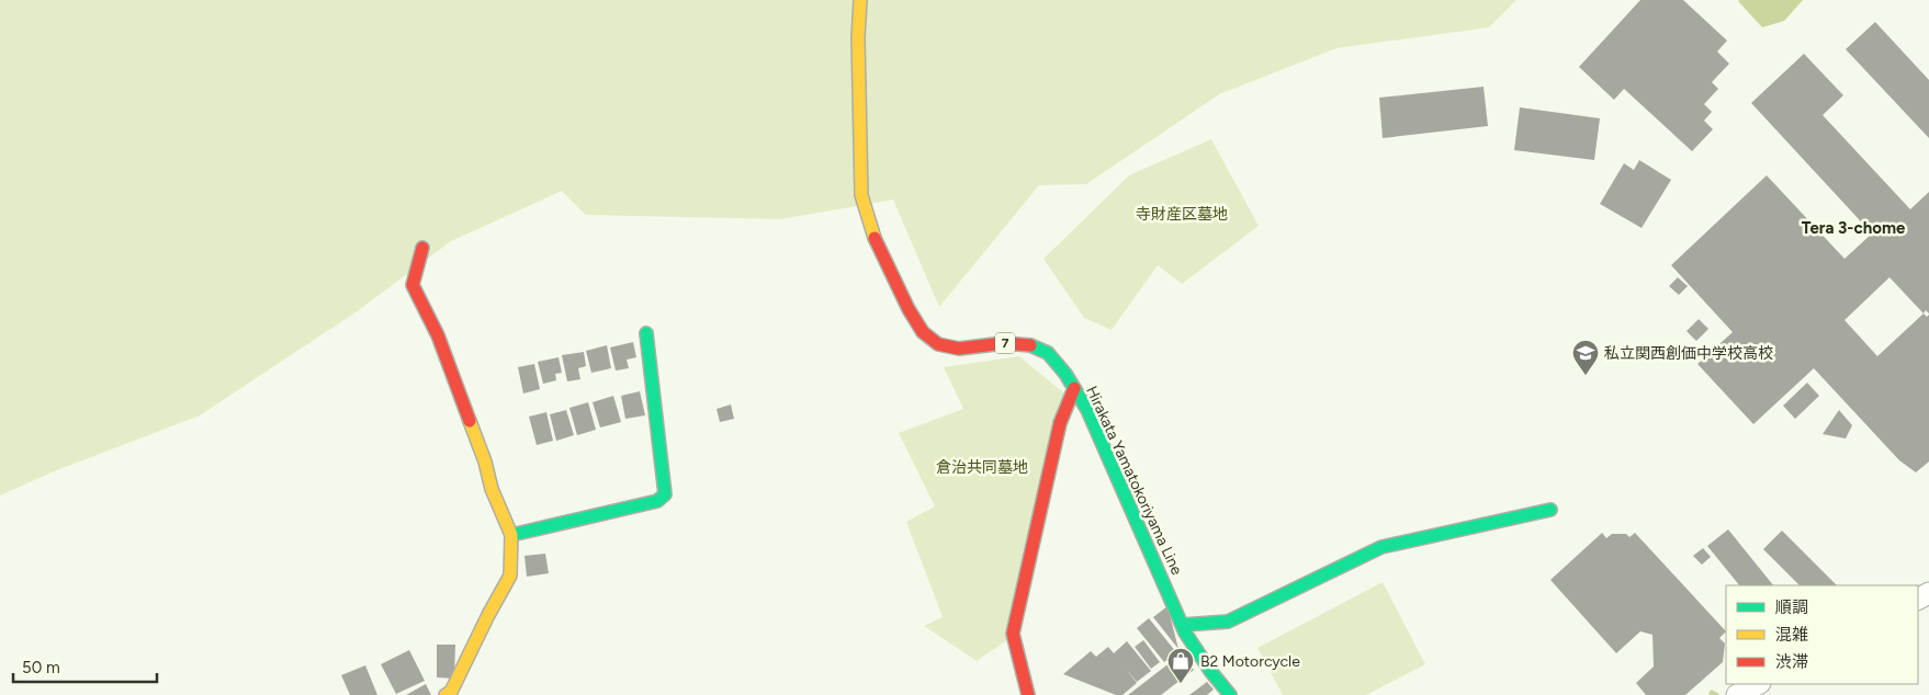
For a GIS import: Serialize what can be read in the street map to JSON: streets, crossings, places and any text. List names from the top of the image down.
{
  "streets": {
    "street": ["7", "Hirakata Yamatokoriyama Line"]
  },
  "districts": ["Tera 3-chome"],
  "parks": ["寺財産区墓地", "倉治共同墓地"],
  "places": {
    "school or university": ["私立関西創価中学校高校"],
    "shop": ["B2 Motorcycle"]
  },
  "legend": ["順調", "混雑", "渋滞"],
  "scale_bar": "50 m"
}
